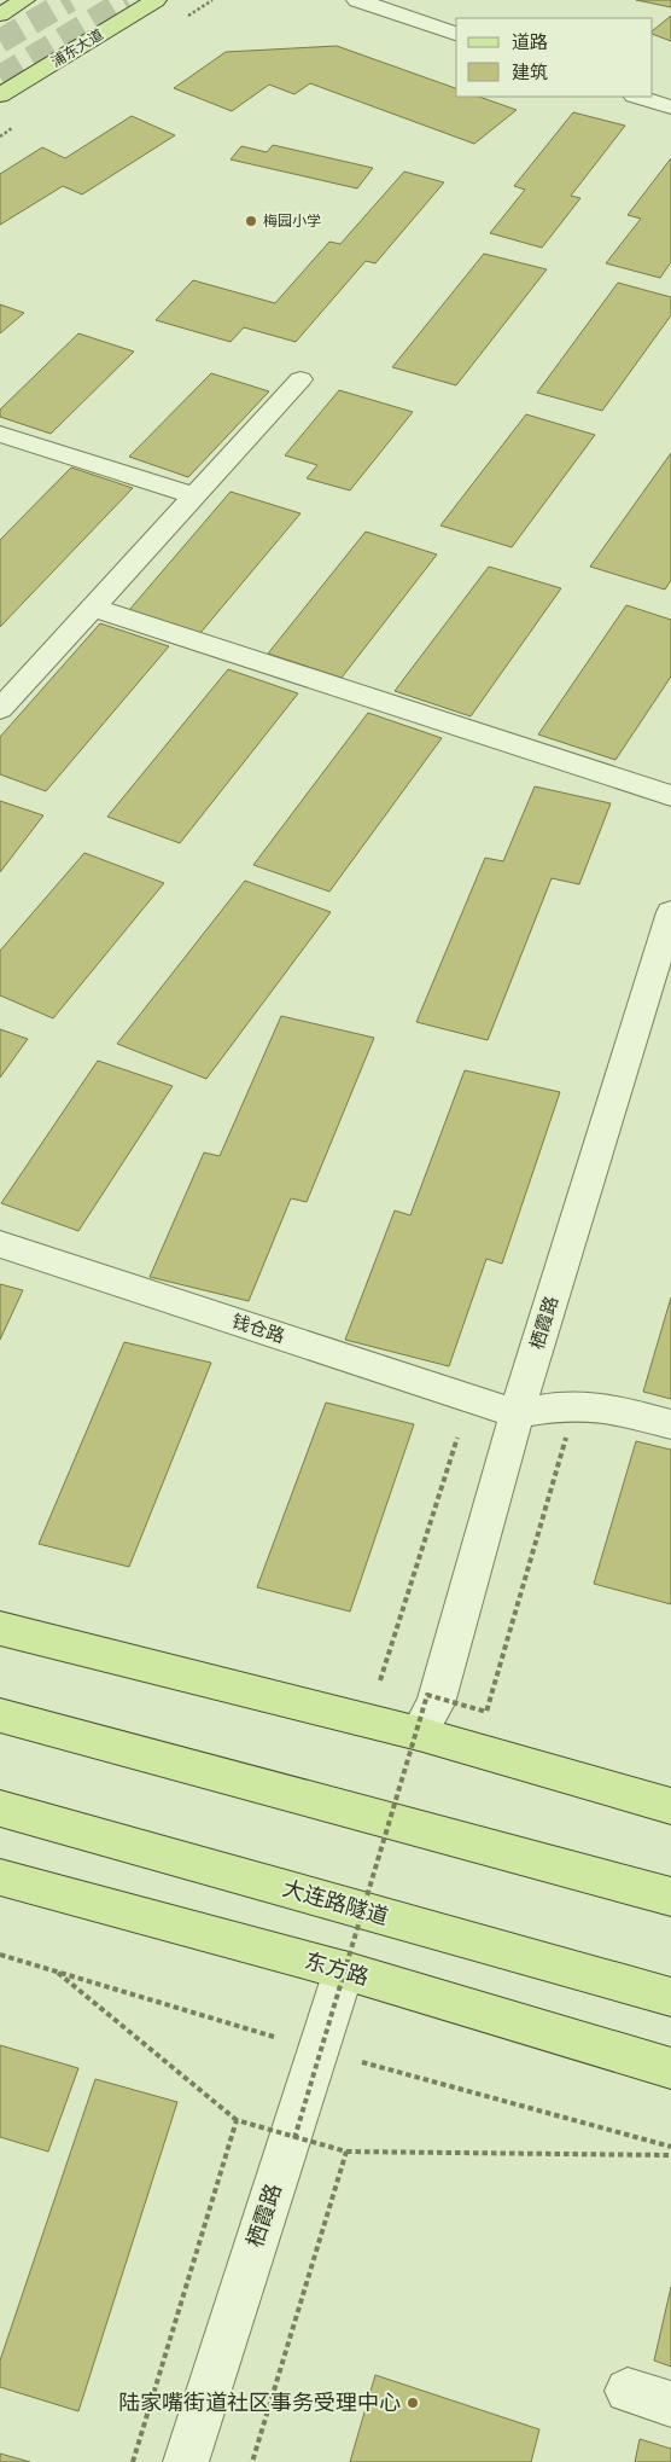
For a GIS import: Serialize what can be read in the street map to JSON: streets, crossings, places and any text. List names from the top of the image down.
{
  "streets": {
    "main road": ["浦东大道", "大连路隧道", "东方路"],
    "street": ["栖霞路", "钱仓路"]
  },
  "crossings": [
    ["栖霞路", "钱仓路"],
    ["栖霞路", "东方路"]
  ],
  "places": ["梅园小学", "陆家嘴街道社区事务受理中心"],
  "legend": ["道路", "建筑"]
}
